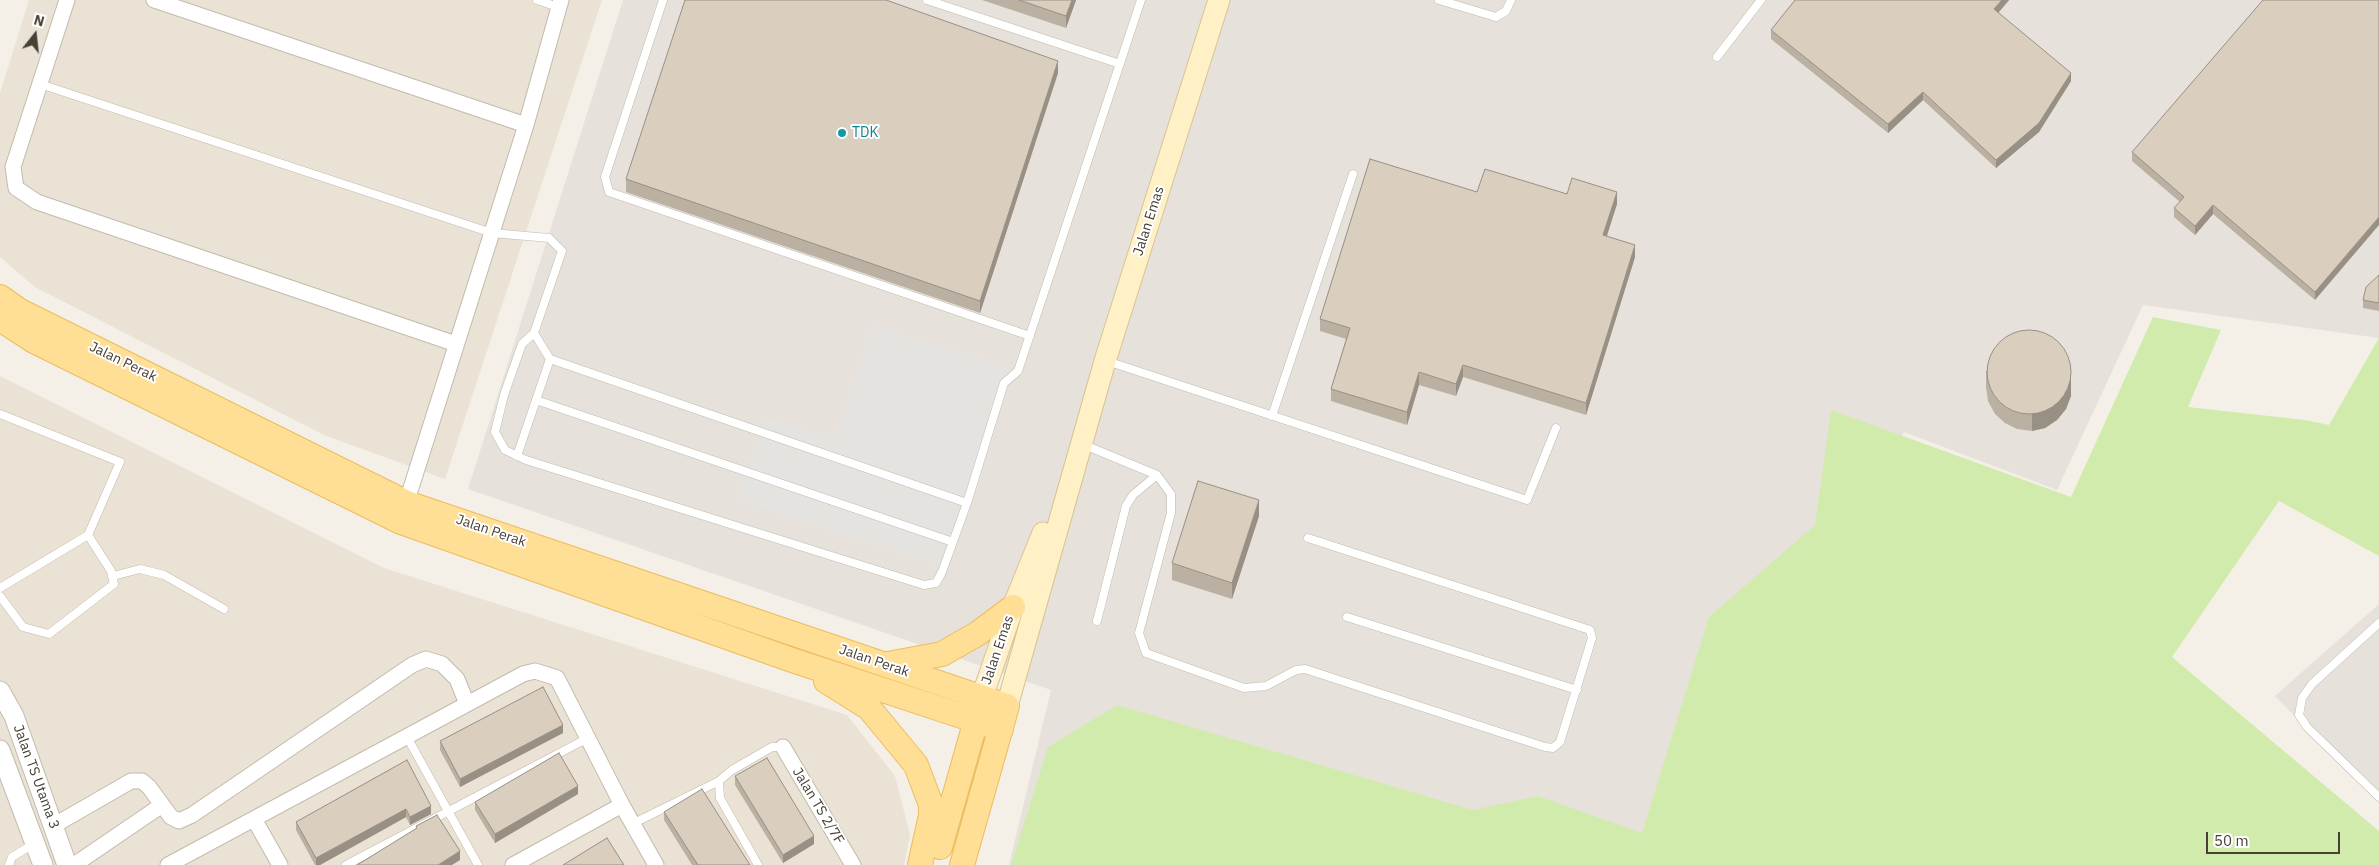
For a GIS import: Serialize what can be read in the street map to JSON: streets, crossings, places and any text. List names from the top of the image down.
{
  "streets": {
    "main road": ["Jalan Emas", "Jalan Perak"],
    "street": ["Jalan TS Utama 3", "Jalan TS 2/7F"]
  },
  "crossings": [
    ["Jalan Emas", "Jalan Perak"]
  ],
  "places": ["TDK"],
  "scale_bar": "50 m",
  "north": "top"
}
